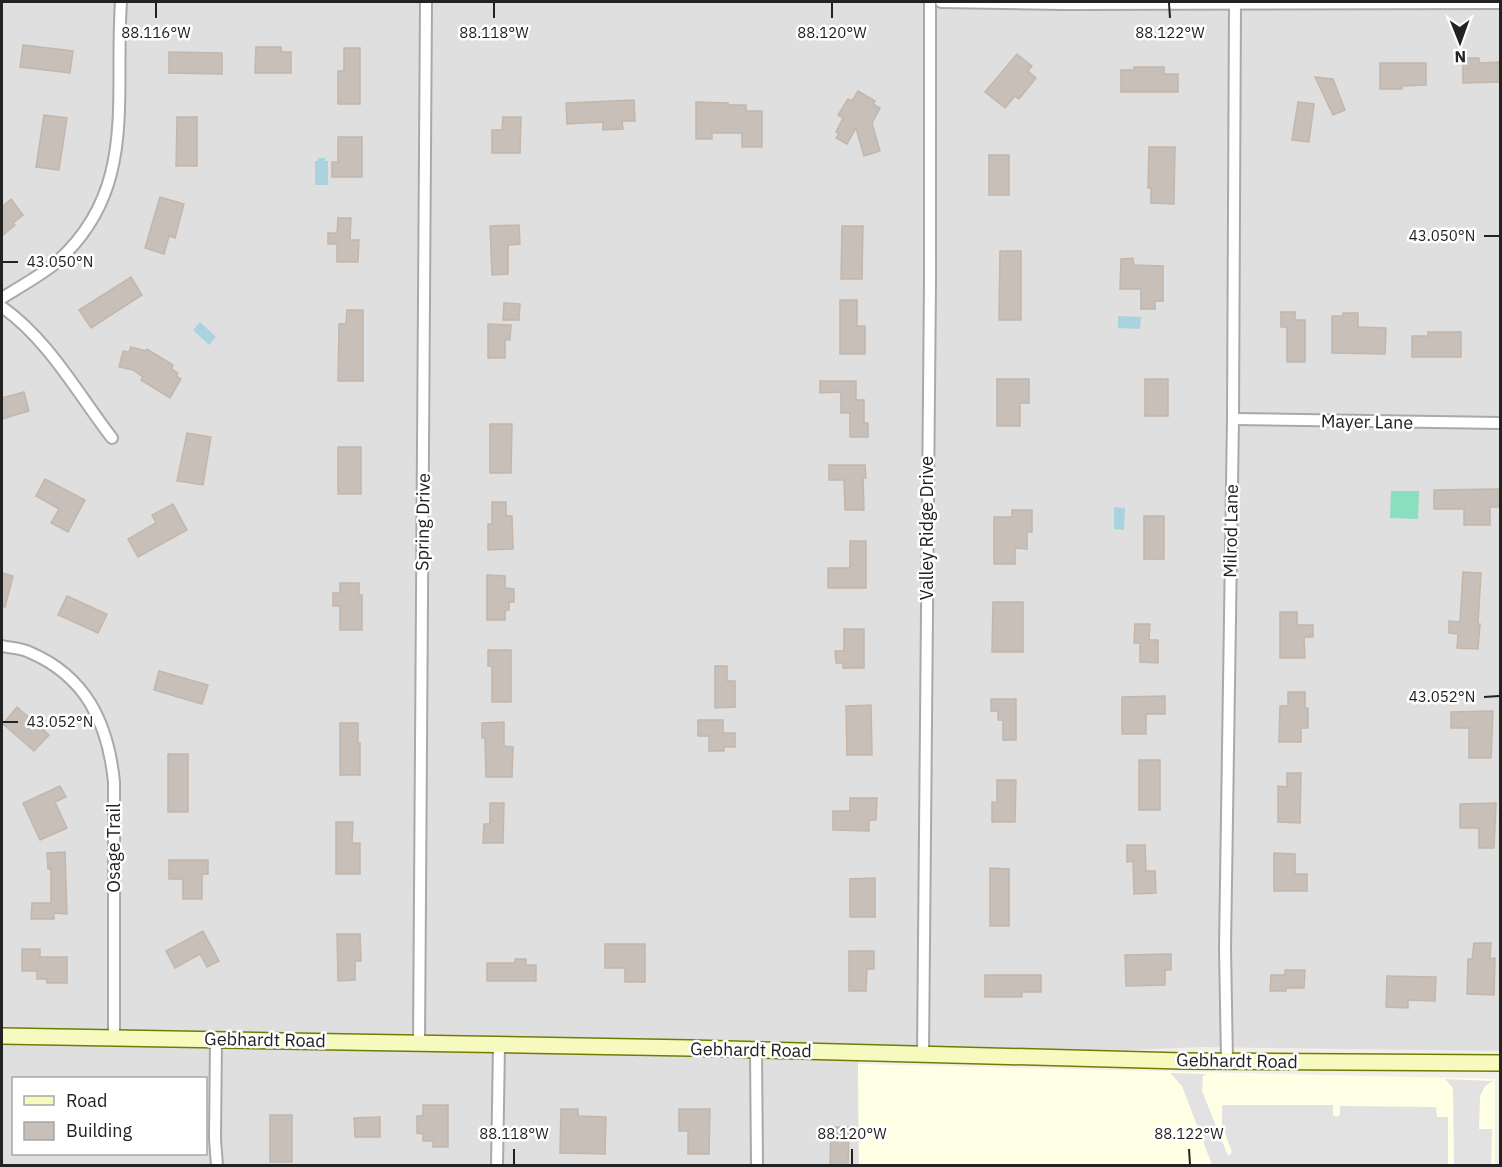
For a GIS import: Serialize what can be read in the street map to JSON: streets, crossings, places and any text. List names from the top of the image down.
{
  "streets": {
    "street": [
      "Mayer Lane",
      "Spring Drive",
      "Valley Ridge Drive",
      "Milrod Lane",
      "Osage Trail",
      "Gebhardt Road"
    ]
  },
  "crossings": [
    ["Mayer Lane", "Milrod Lane"],
    ["Spring Drive", "Gebhardt Road"],
    ["Valley Ridge Drive", "Gebhardt Road"],
    ["Milrod Lane", "Gebhardt Road"],
    ["Osage Trail", "Gebhardt Road"]
  ],
  "legend": ["Road", "Building"],
  "north": "bottom",
  "coordinates": [
    "88.116°W",
    "88.118°W",
    "88.120°W",
    "88.122°W",
    "43.050°N",
    "43.052°N"
  ]
}
